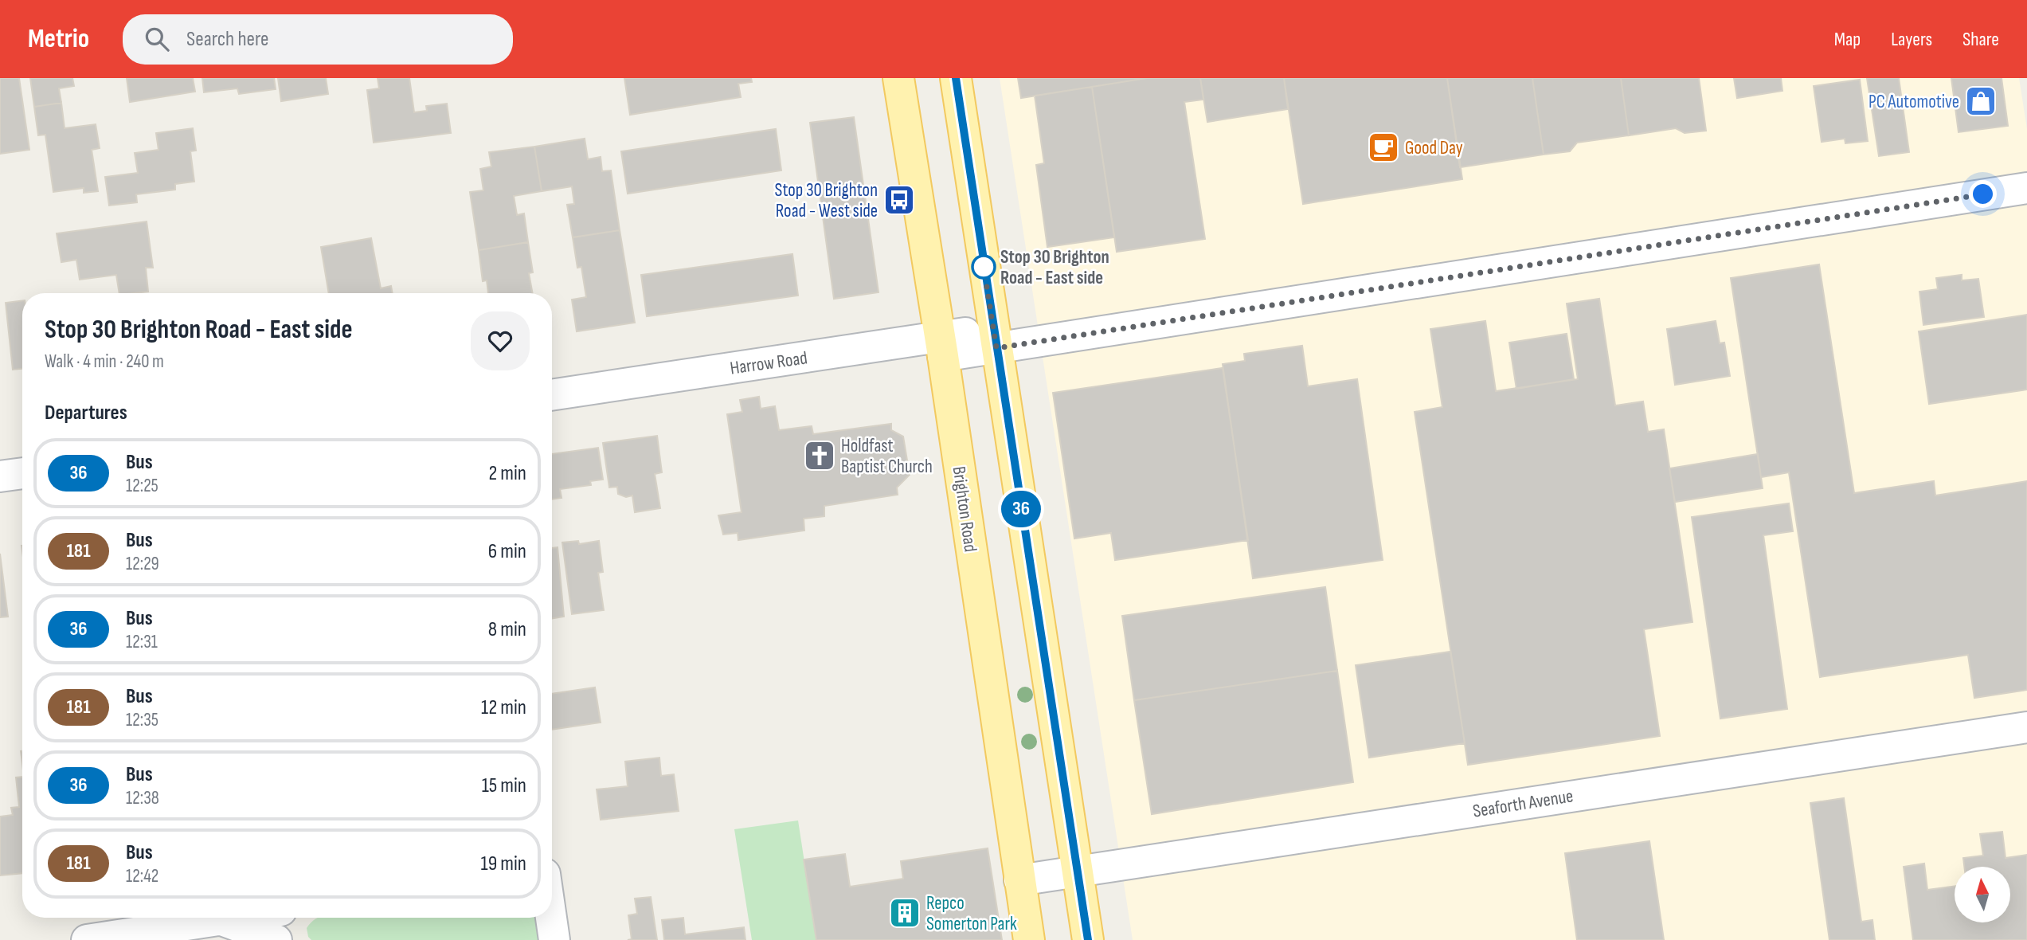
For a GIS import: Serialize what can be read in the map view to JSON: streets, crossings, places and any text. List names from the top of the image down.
{
  "streets": {
    "main road": ["Brighton Road"],
    "street": ["Harrow Road", "Seaforth Avenue"]
  },
  "crossings": [
    ["Harrow Road", "Brighton Road"],
    ["Brighton Road", "Seaforth Avenue"]
  ],
  "places": {
    "shop": ["PC Automotive"],
    "cafe": ["Good Day"],
    "bus stop": ["Stop 30 Brighton Road - West side"],
    "other": ["Stop 30 Brighton Road - East side"],
    "church": ["Holdfast Baptist Church"],
    "building": ["Repco Somerton Park"]
  },
  "lines": ["bus line 36"],
  "north": "top",
  "page": {
    "header": "Metrio",
    "search": "Search here",
    "nav": ["Map", "Layers", "Share"],
    "on_map": "36",
    "heading": [
      ["Stop 30 Brighton Road - East side", "Walk · 4 min · 240 m"],
      "Departures"
    ],
    "list": [
      {
        "mark": "36",
        "name": "Bus",
        "note": "12:25",
        "value": "2 min"
      },
      {
        "mark": "181",
        "name": "Bus",
        "note": "12:29",
        "value": "6 min"
      },
      {
        "mark": "36",
        "name": "Bus",
        "note": "12:31",
        "value": "8 min"
      },
      {
        "mark": "181",
        "name": "Bus",
        "note": "12:35",
        "value": "12 min"
      },
      {
        "mark": "36",
        "name": "Bus",
        "note": "12:38",
        "value": "15 min"
      },
      {
        "mark": "181",
        "name": "Bus",
        "note": "12:42",
        "value": "19 min"
      }
    ]
  }
}
